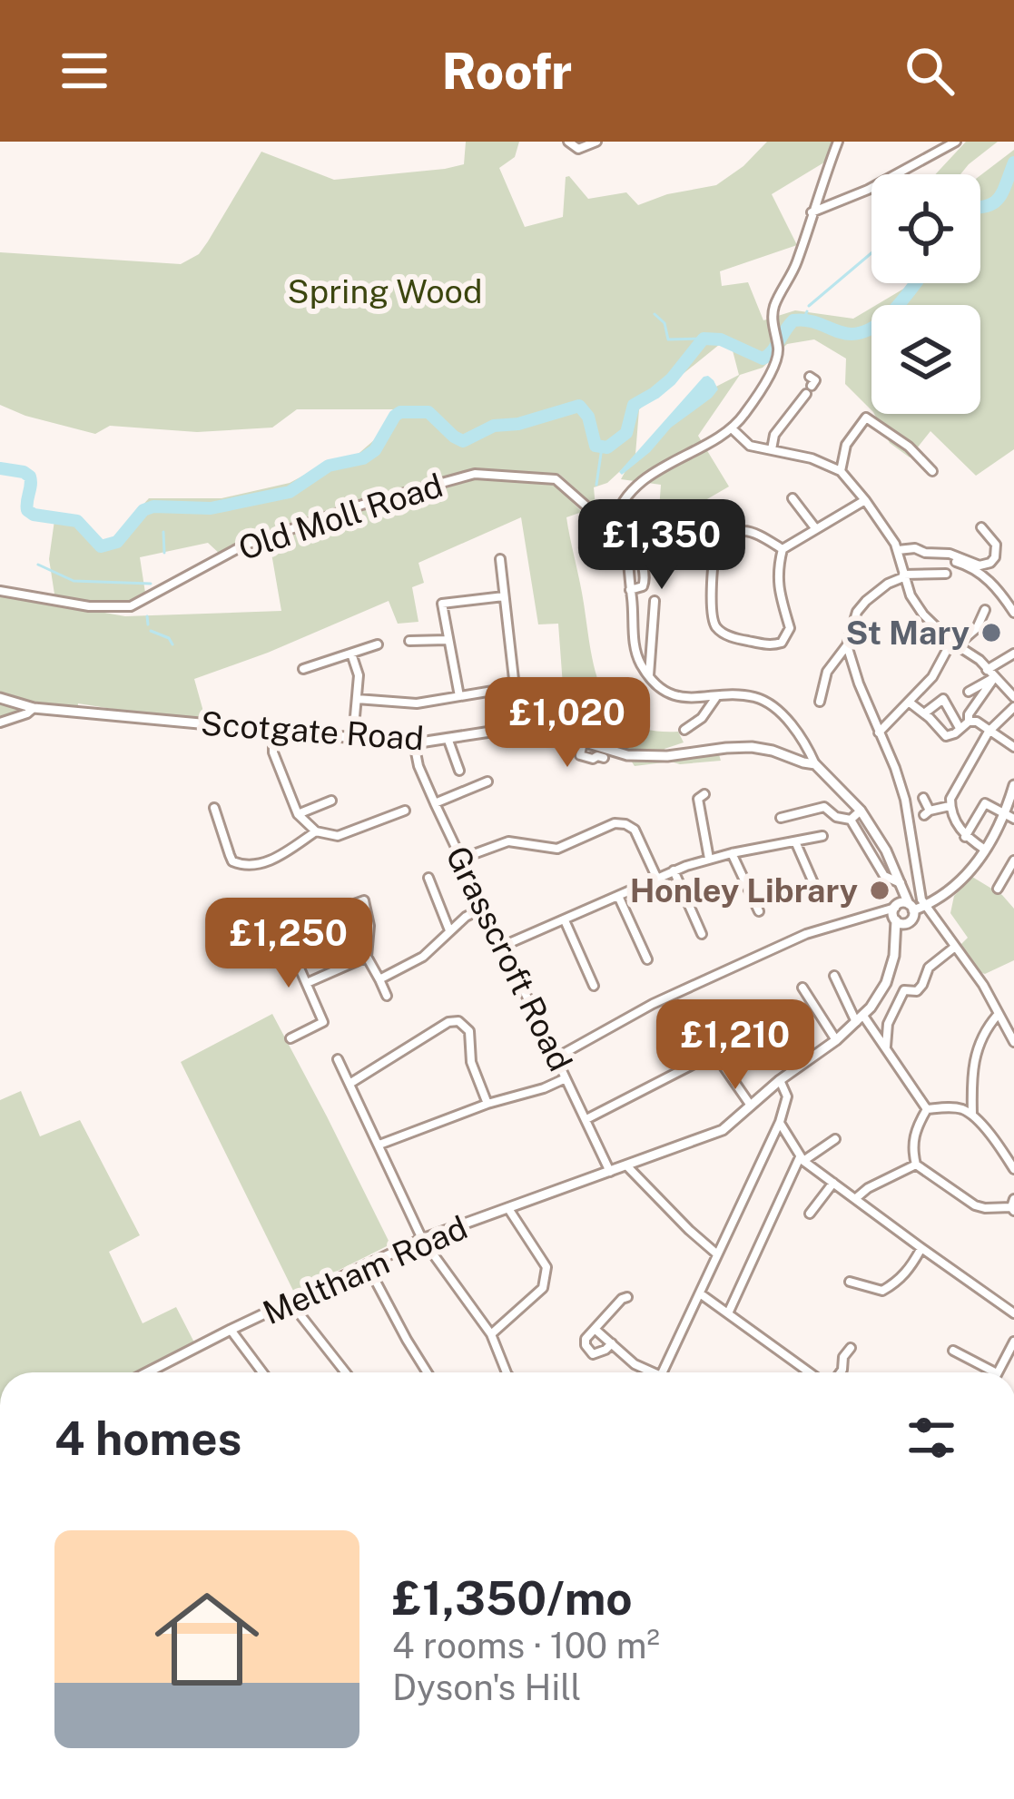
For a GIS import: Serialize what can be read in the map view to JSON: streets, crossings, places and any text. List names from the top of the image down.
{
  "streets": {
    "street": [
      "Old Moll Road",
      "Scotgate Road",
      "Grasscroft Road",
      "Meltham Road"
    ]
  },
  "crossings": [
    ["Scotgate Road", "Grasscroft Road"],
    ["Grasscroft Road", "Meltham Road"]
  ],
  "parks": ["Spring Wood"],
  "places": ["St Mary", "Honley Library"],
  "page": {
    "header": "Roofr",
    "price": [
      "£1,350",
      "£1,020",
      "£1,250",
      "£1,210"
    ],
    "heading": "4 homes",
    "list": [
      {
        "name": "£1,350/mo",
        "note": "4 rooms · 100 m² · Dyson's Hill"
      }
    ]
  }
}
